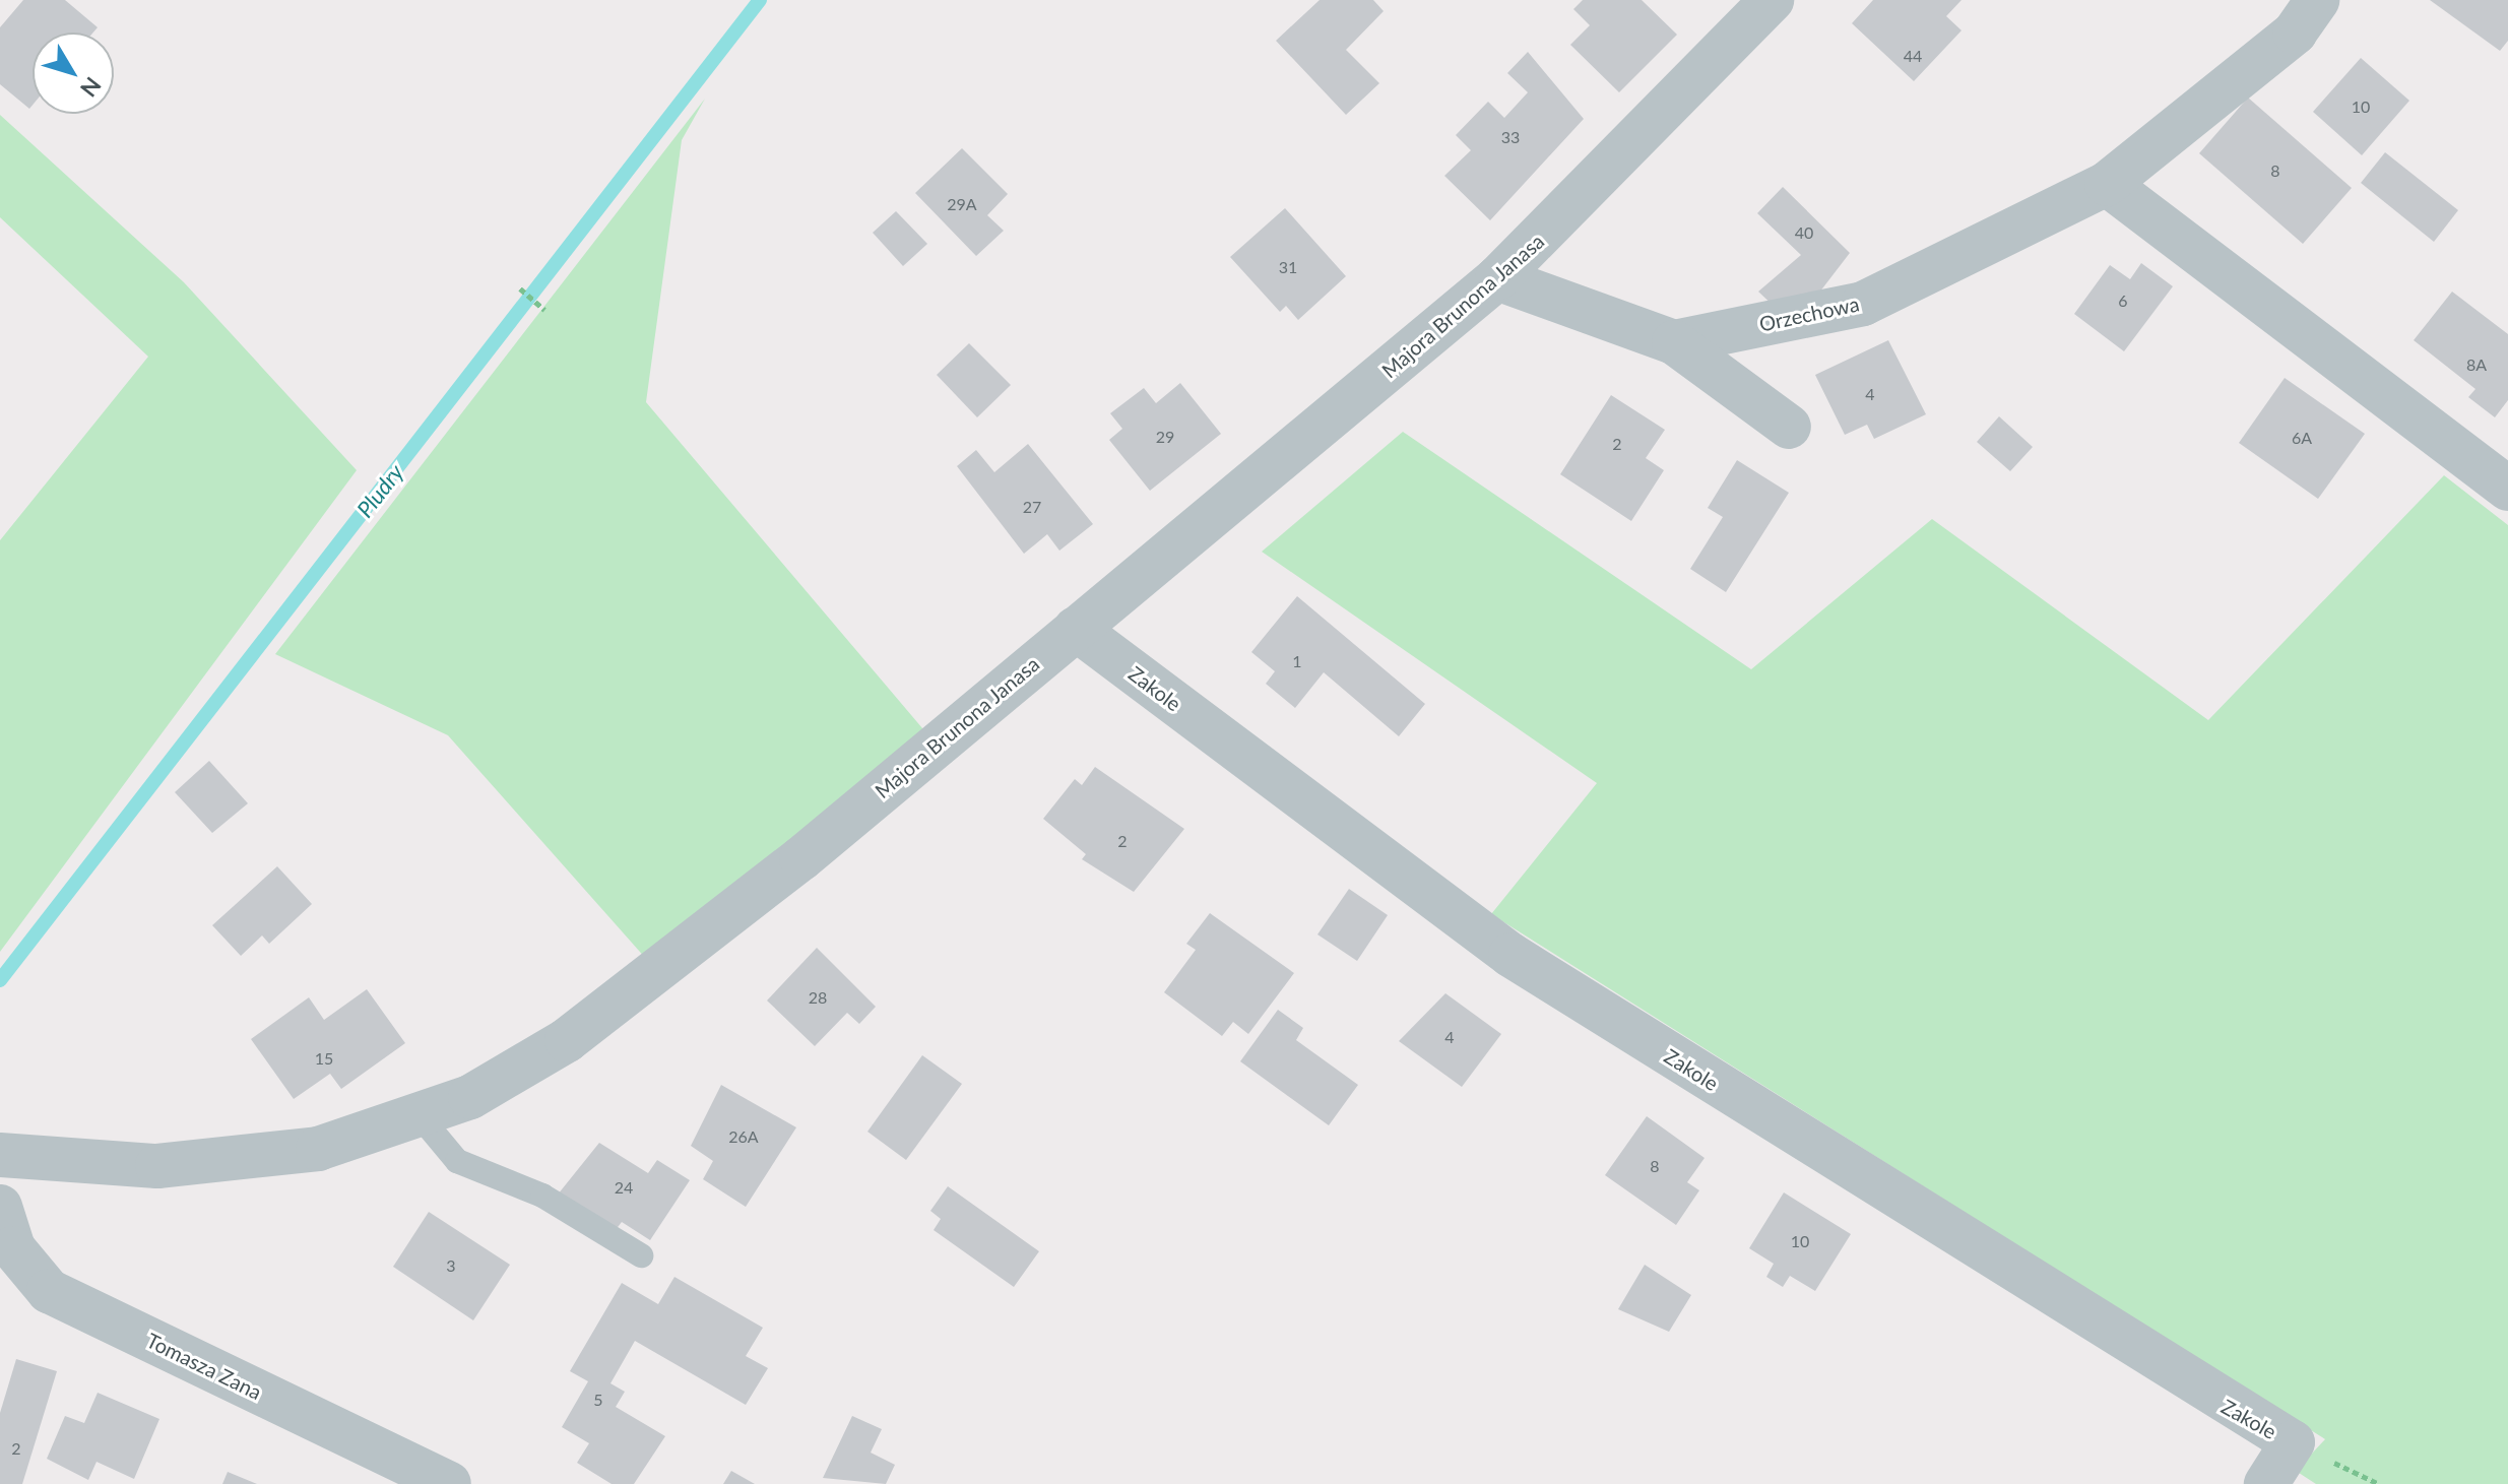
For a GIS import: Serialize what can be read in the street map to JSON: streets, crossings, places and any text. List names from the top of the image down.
{
  "streets": {
    "street": [
      "Majora Brunona Janasa",
      "Orzechowa",
      "Zakole",
      "Tomasza Zana"
    ]
  },
  "crossings": [
    ["Majora Brunona Janasa", "Zakole"]
  ],
  "water": ["Pludry"],
  "house_numbers": [
    "44",
    "10",
    "33",
    "8",
    "29A",
    "40",
    "31",
    "6",
    "8A",
    "4",
    "29",
    "6A",
    "2",
    "27",
    "1",
    "2",
    "28",
    "4",
    "15",
    "26A",
    "8",
    "24",
    "10",
    "3",
    "5",
    "2"
  ],
  "north": "bottom right"
}
